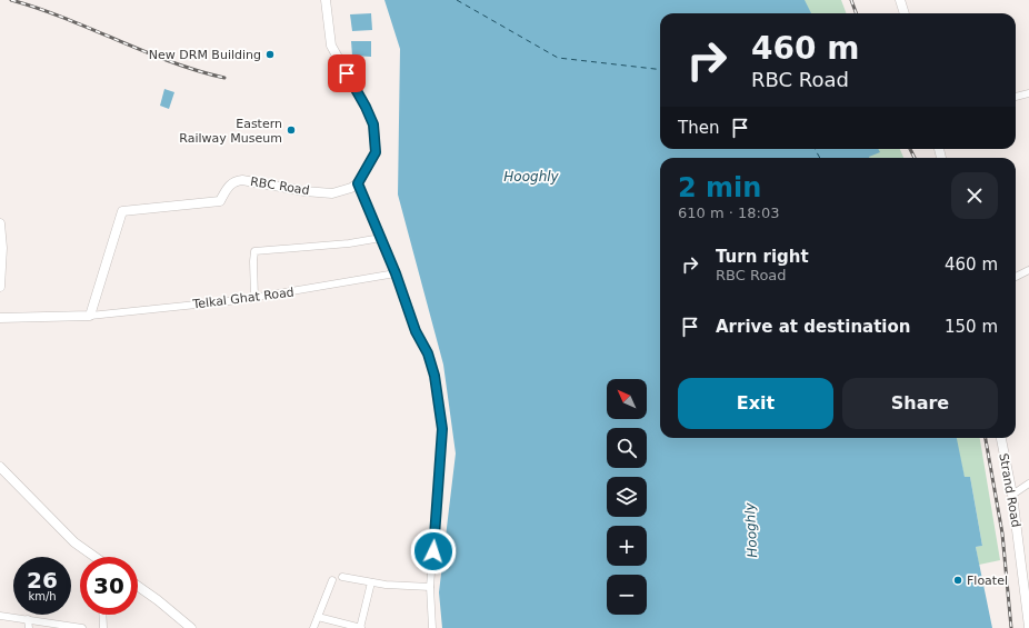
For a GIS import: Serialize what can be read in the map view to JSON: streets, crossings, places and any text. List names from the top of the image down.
{
  "streets": {
    "main road": ["RBC Road", "Strand Road"],
    "street": ["Telkal Ghat Road"]
  },
  "crossings": [
    ["RBC Road", "Telkal Ghat Road"]
  ],
  "water": ["Hooghly"],
  "places": ["New DRM Building", "Eastern Railway Museum", "Floatel"],
  "north": "top left",
  "page": {
    "turn": ["460 m", "RBC Road"],
    "then": "Then",
    "heading": ["2 min", "610 m · 18:03"],
    "list": [
      {
        "name": "Turn right",
        "note": "RBC Road",
        "value": "460 m"
      },
      {
        "name": "Arrive at destination",
        "value": "150 m"
      }
    ],
    "buttons": ["Exit", "Share"],
    "map_buttons": ["+", "−"],
    "speed": "26 km/h",
    "limit": "30"
  }
}
